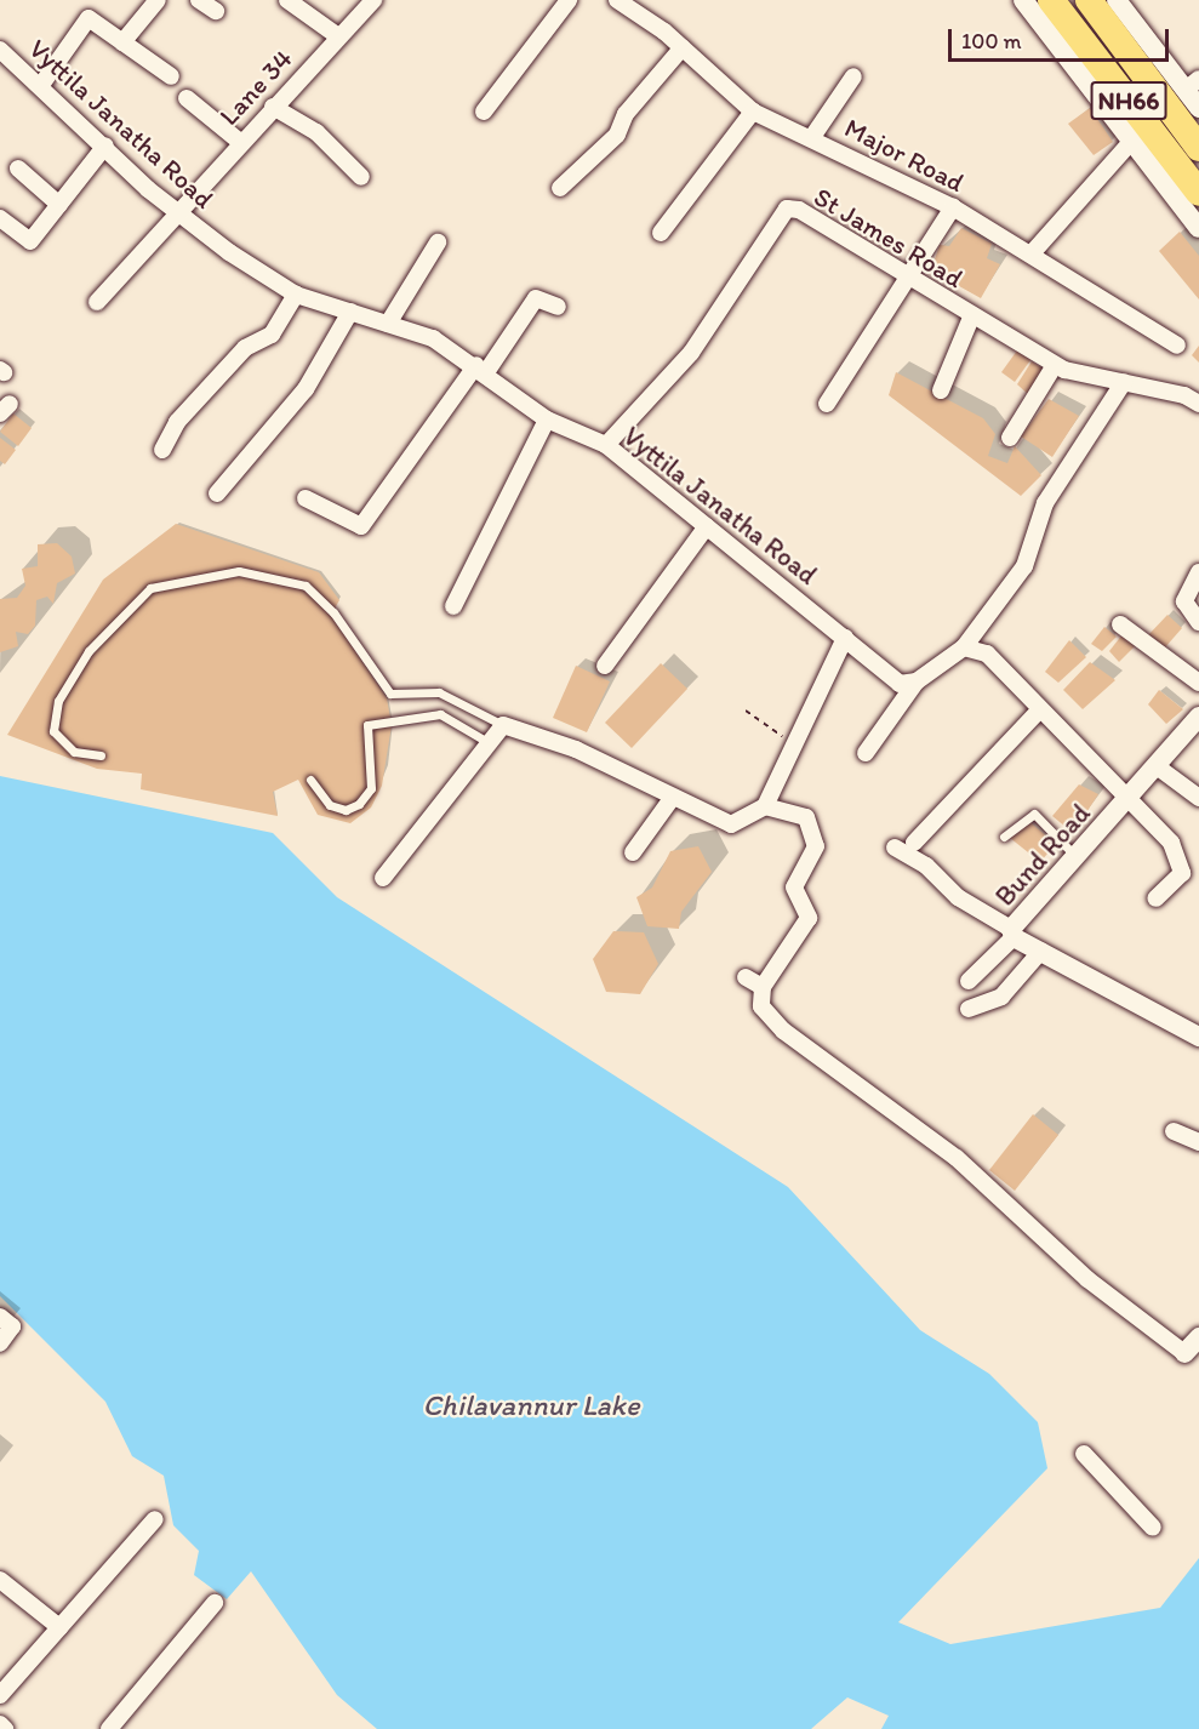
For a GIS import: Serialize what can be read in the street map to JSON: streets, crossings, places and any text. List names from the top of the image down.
{
  "streets": {
    "highway": ["NH66"],
    "street": [
      "Lane 34",
      "Vyttila Janatha Road",
      "Major Road",
      "St James Road",
      "Bund Road"
    ]
  },
  "crossings": [
    ["Lane 34", "Vyttila Janatha Road"],
    ["Vyttila Janatha Road", "St James Road"]
  ],
  "water": ["Chilavannur Lake"],
  "scale_bar": "100 m"
}
